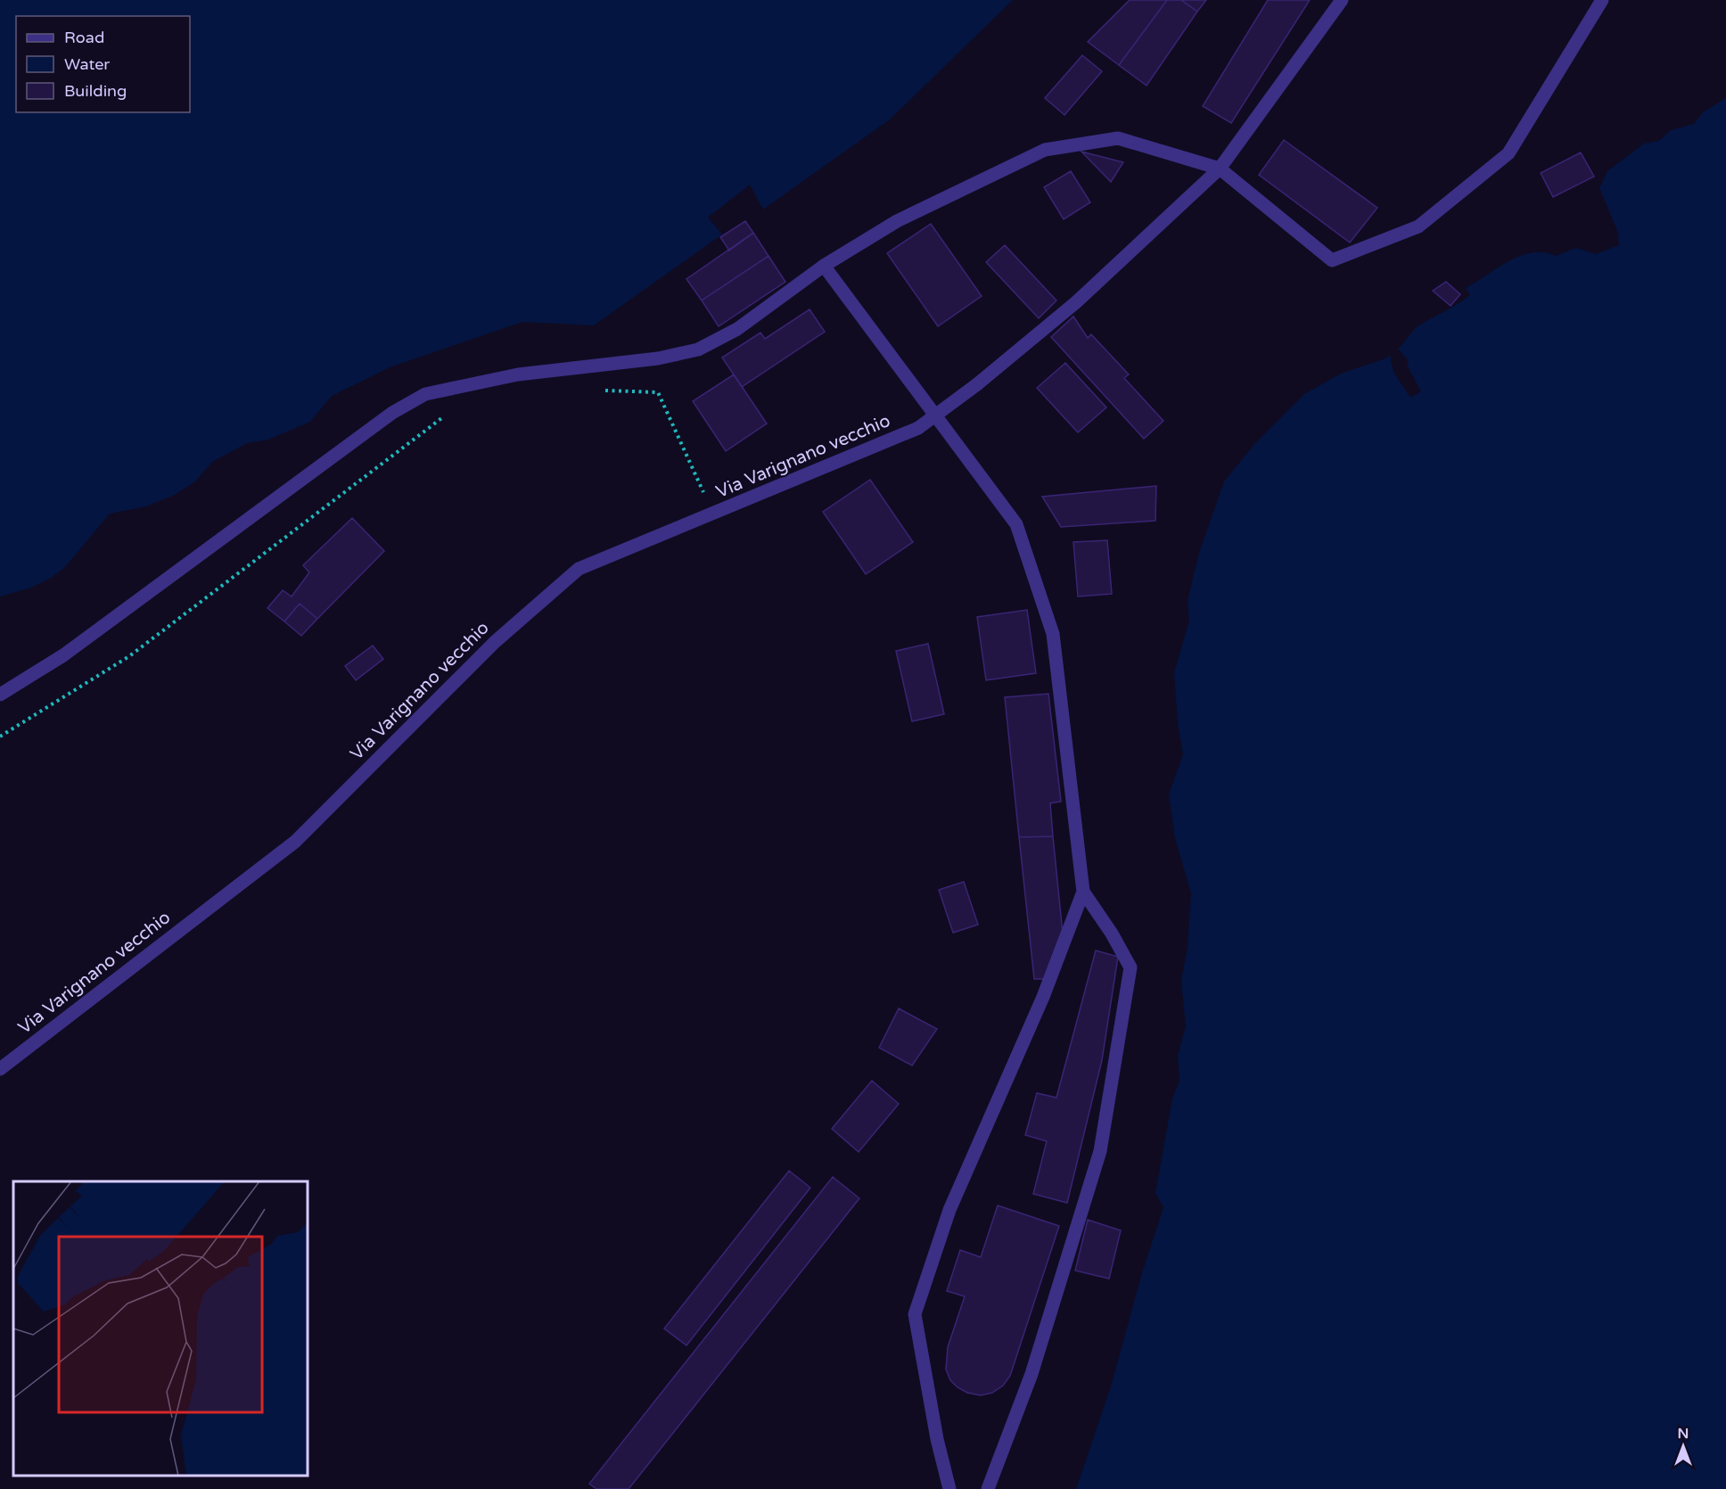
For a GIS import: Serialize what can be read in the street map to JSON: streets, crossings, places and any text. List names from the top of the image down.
{
  "streets": {
    "street": ["Via Varignano vecchio"]
  },
  "legend": ["Road", "Water", "Building"],
  "north": "top"
}
